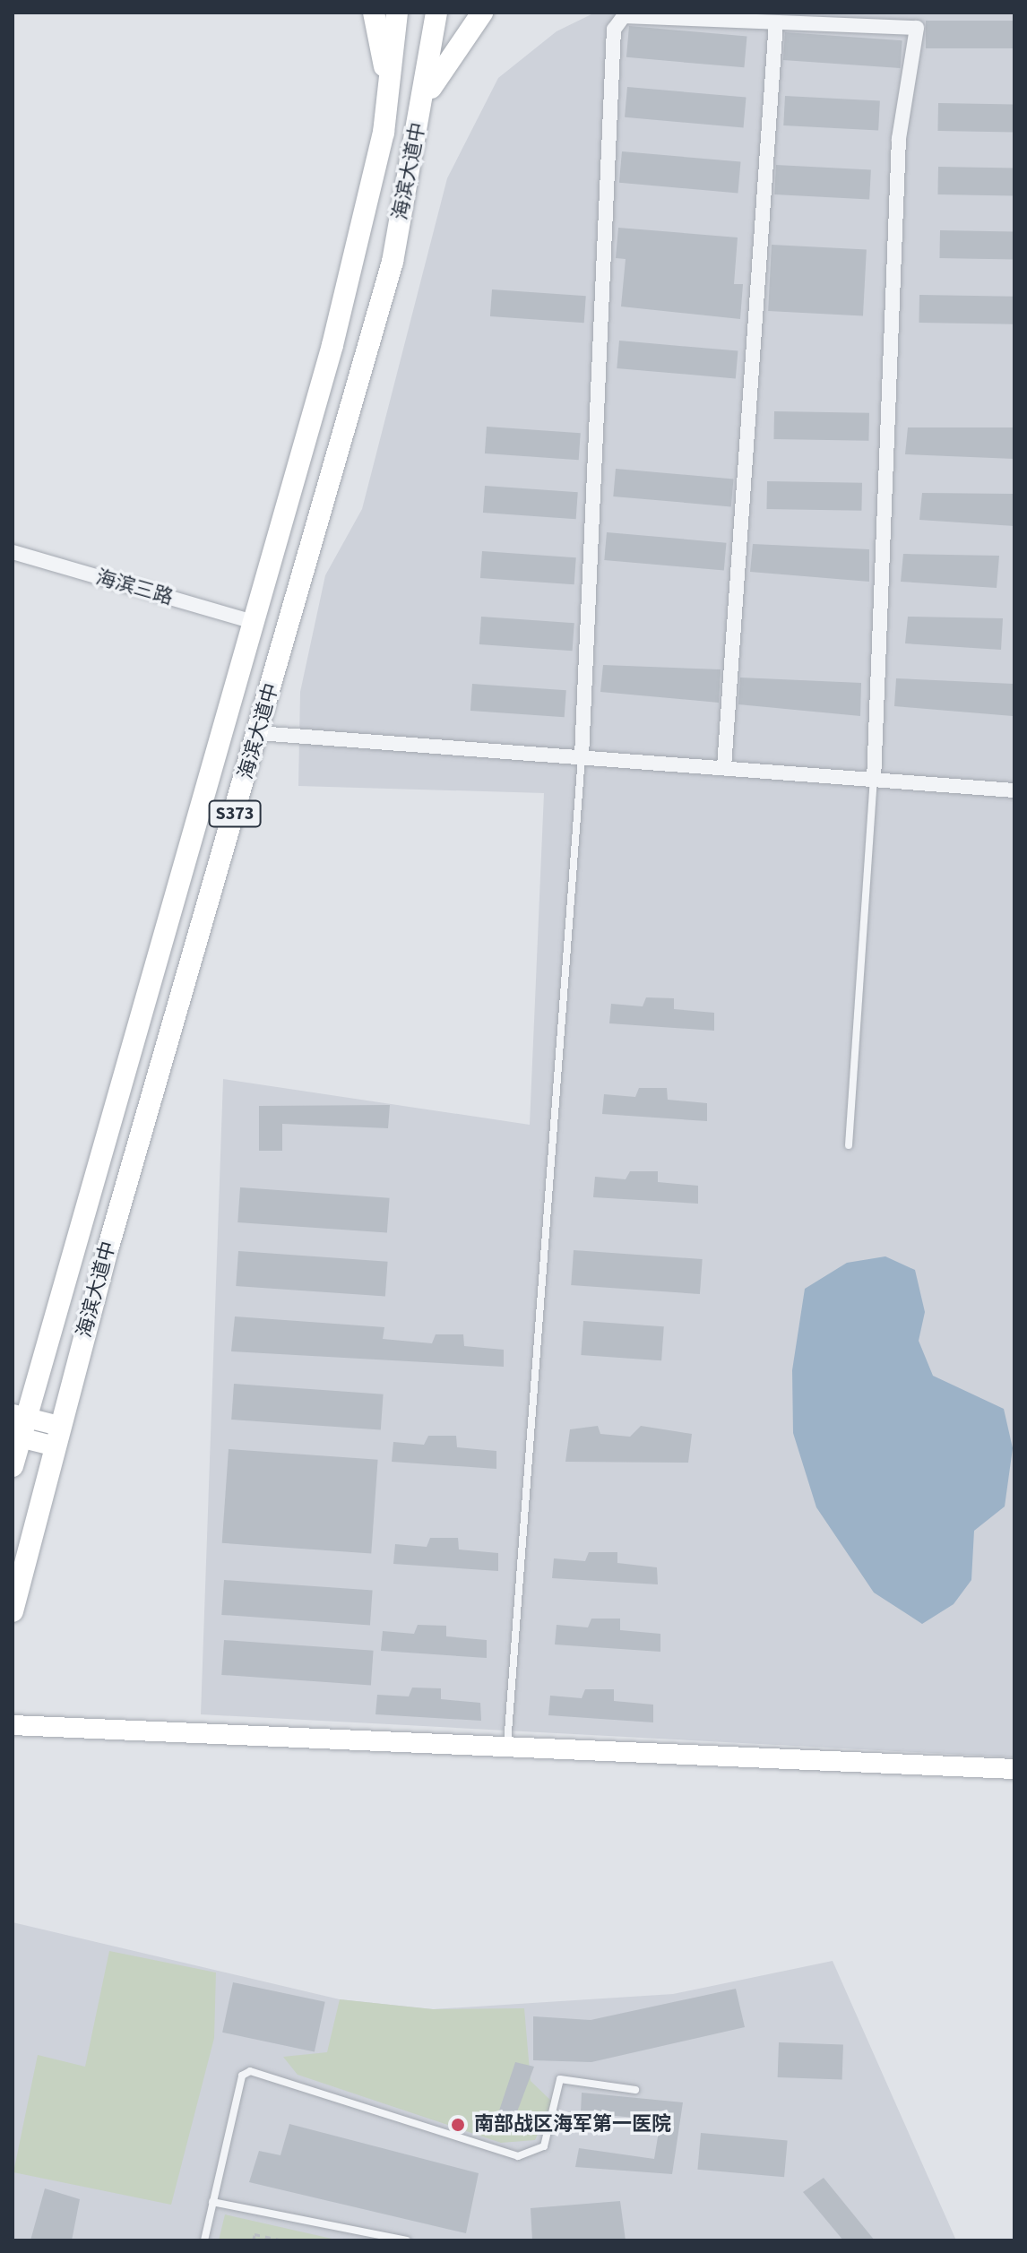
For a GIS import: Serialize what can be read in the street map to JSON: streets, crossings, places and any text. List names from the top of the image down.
{
  "streets": {
    "main road": ["海滨大道中", "S373"],
    "street": ["海滨三路"]
  },
  "crossings": [
    ["海滨大道中", "海滨三路"]
  ],
  "places": ["南部战区海军第一医院"]
}
